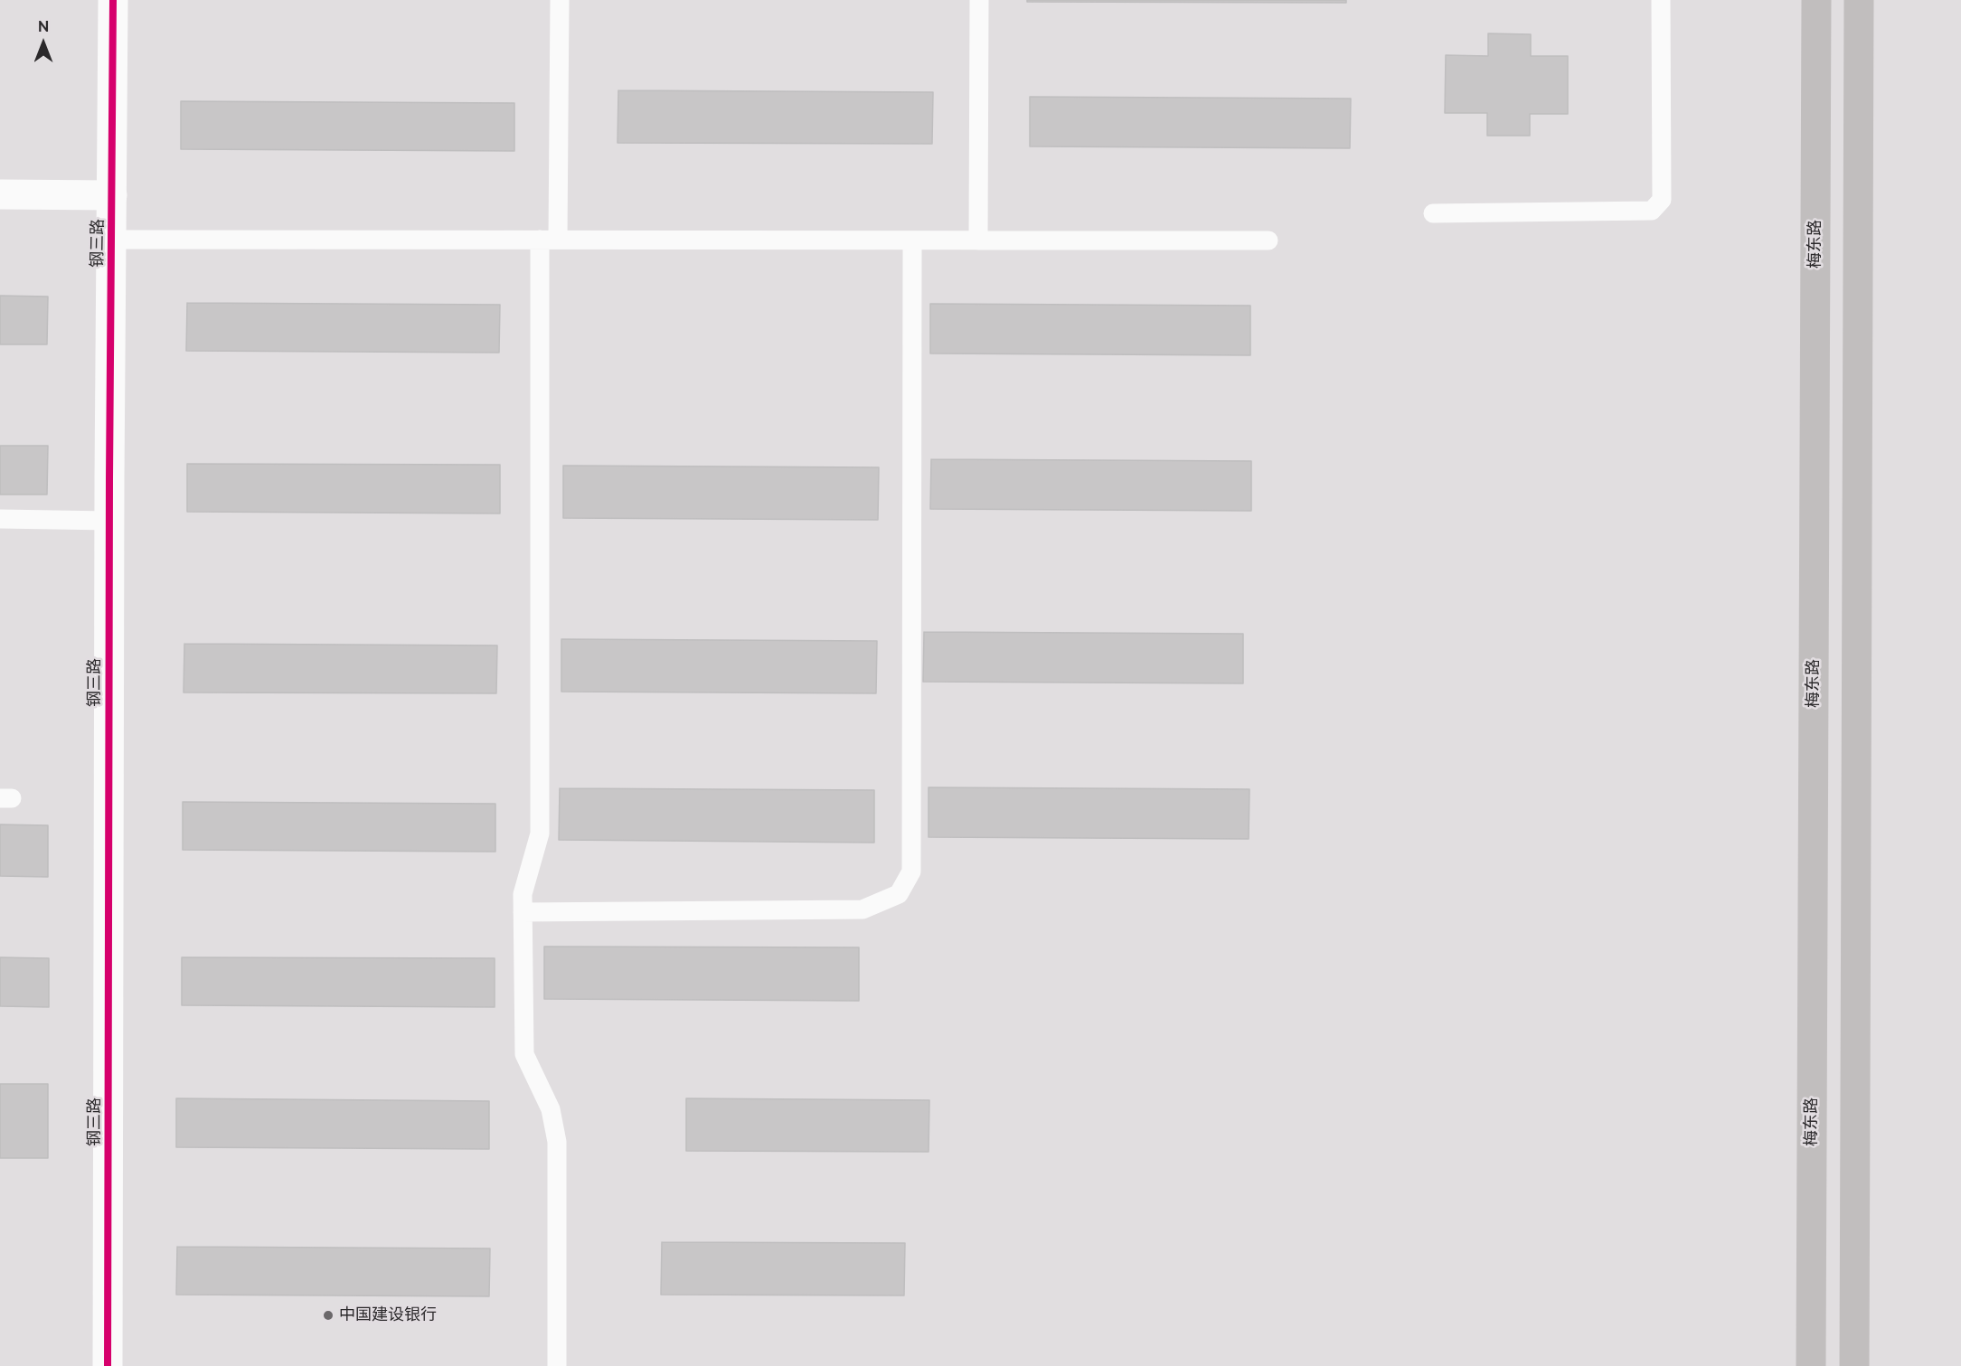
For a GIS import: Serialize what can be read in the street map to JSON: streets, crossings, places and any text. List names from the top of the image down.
{
  "streets": {
    "main road": ["梅东路"],
    "street": ["钢三路"]
  },
  "places": ["中国建设银行"],
  "north": "top"
}
